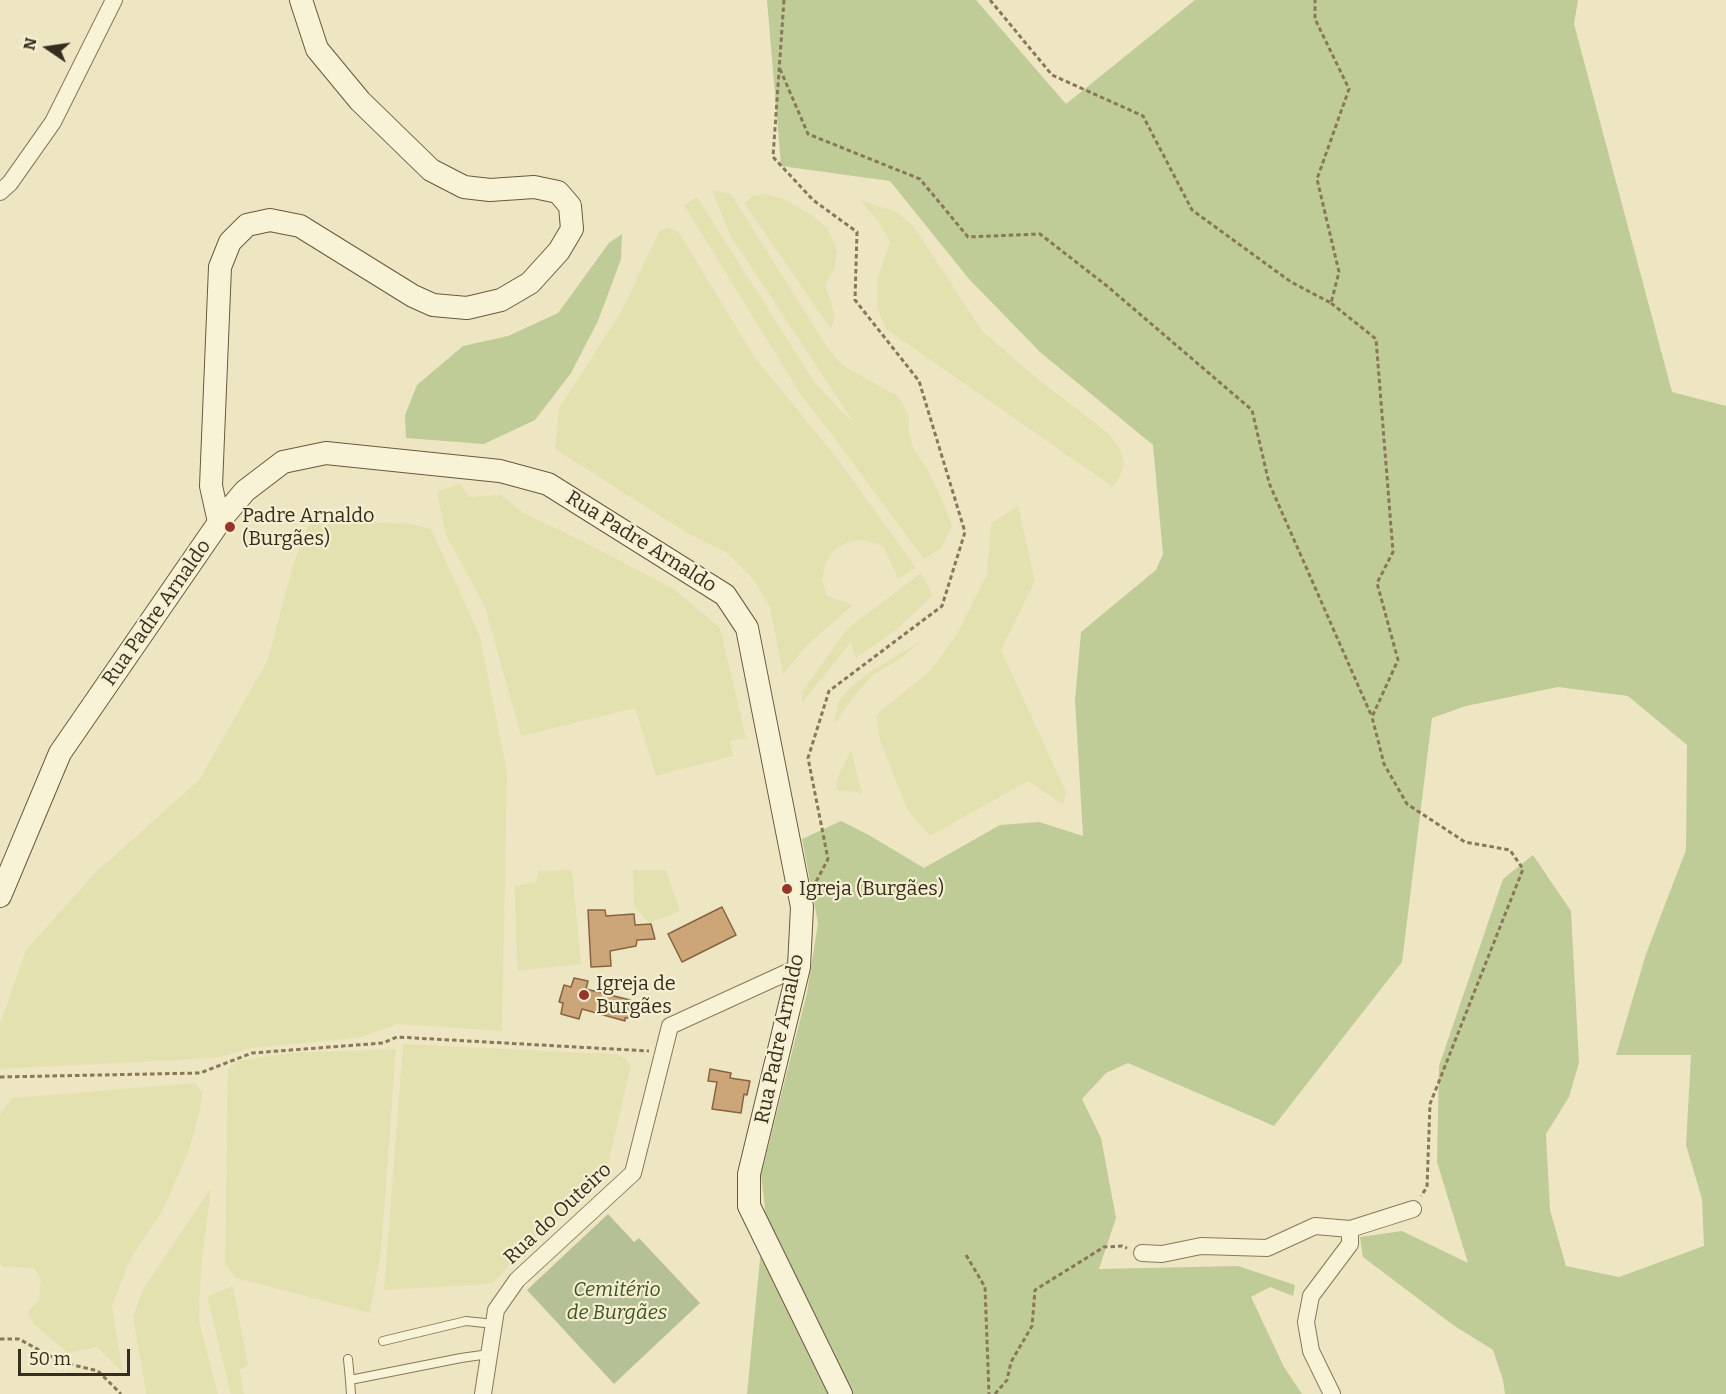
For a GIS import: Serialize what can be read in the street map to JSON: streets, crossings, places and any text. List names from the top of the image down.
{
  "streets": {
    "street": ["Rua Padre Arnaldo", "Rua do Outeiro"]
  },
  "crossings": [
    ["Rua Padre Arnaldo", "Rua do Outeiro"]
  ],
  "parks": ["Cemitério de Burgães"],
  "places": ["Padre Arnaldo (Burgães)", "Igreja (Burgães)", "Igreja de Burgães"],
  "scale_bar": "50 m",
  "north": "left"
}
